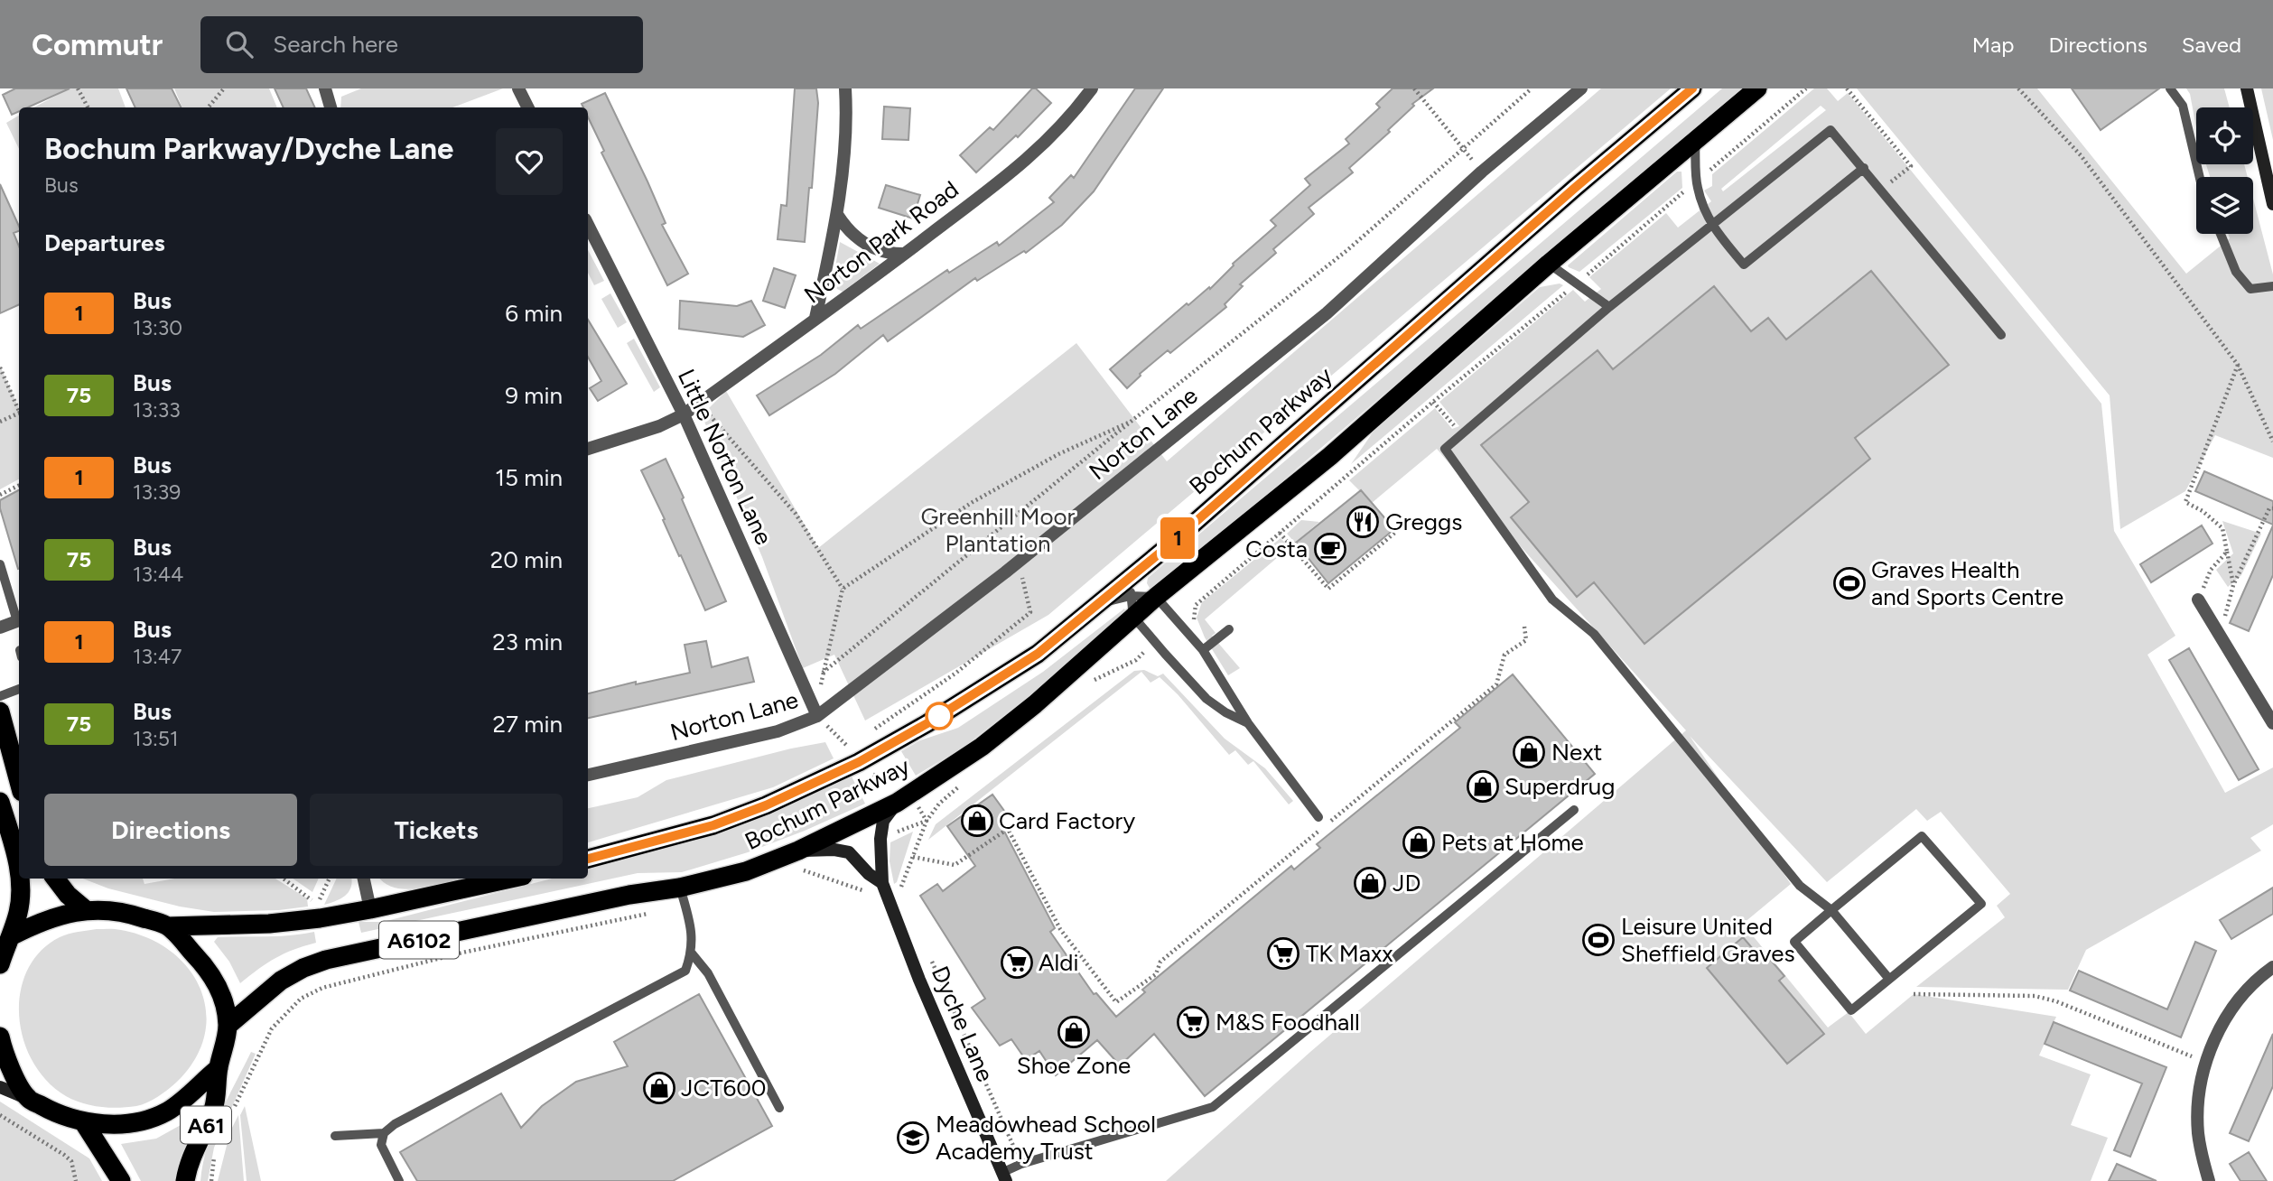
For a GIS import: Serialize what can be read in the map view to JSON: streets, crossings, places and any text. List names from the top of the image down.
{
  "streets": {
    "highway": ["Bochum Parkway", "A6102", "A61"],
    "street": [
      "Norton Park Road",
      "Norton Lane",
      "Little Norton Lane",
      "Dyche Lane"
    ]
  },
  "crossings": [
    ["Norton Park Road", "Little Norton Lane"],
    ["Bochum Parkway", "Dyche Lane"],
    ["Norton Lane", "Little Norton Lane"]
  ],
  "parks": ["Greenhill Moor Plantation"],
  "places": {
    "restaurant": ["Greggs"],
    "cafe": ["Costa"],
    "sports": ["Graves Health and Sports Centre", "Leisure United Sheffield Graves"],
    "shop": [
      "Next",
      "Superdrug",
      "Card Factory",
      "Pets at Home",
      "JD",
      "Shoe Zone",
      "JCT600"
    ],
    "supermarket": ["TK Maxx", "Aldi", "M&S Foodhall"],
    "school or university": ["Meadowhead School Academy Trust"]
  },
  "lines": ["bus line 1"],
  "page": {
    "header": "Commutr",
    "search": "Search here",
    "nav": ["Map", "Directions", "Saved"],
    "on_map": "1",
    "heading": [
      ["Bochum Parkway/Dyche Lane", "Bus"],
      "Departures"
    ],
    "list": [
      {
        "mark": "1",
        "name": "Bus",
        "note": "13:30",
        "value": "6 min"
      },
      {
        "mark": "75",
        "name": "Bus",
        "note": "13:33",
        "value": "9 min"
      },
      {
        "mark": "1",
        "name": "Bus",
        "note": "13:39",
        "value": "15 min"
      },
      {
        "mark": "75",
        "name": "Bus",
        "note": "13:44",
        "value": "20 min"
      },
      {
        "mark": "1",
        "name": "Bus",
        "note": "13:47",
        "value": "23 min"
      },
      {
        "mark": "75",
        "name": "Bus",
        "note": "13:51",
        "value": "27 min"
      }
    ],
    "buttons": ["Directions", "Tickets"]
  }
}
